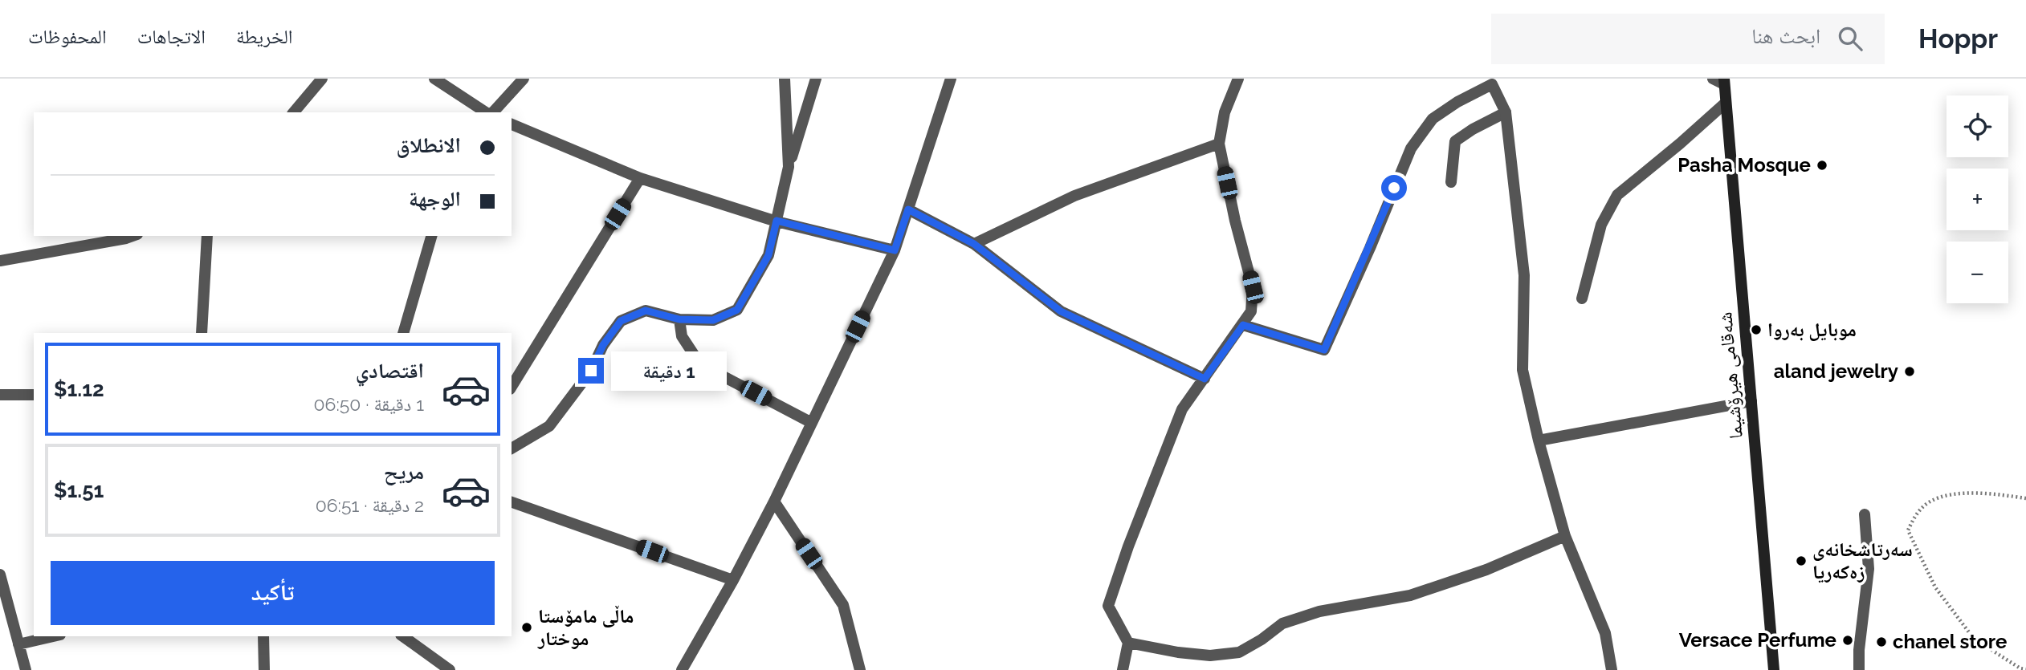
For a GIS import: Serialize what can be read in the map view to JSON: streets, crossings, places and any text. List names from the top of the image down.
{
  "streets": {
    "main road": ["شەقامی هیرۆشیما"]
  },
  "places": [
    "Pasha Mosque",
    "موبایل بەروا",
    "aland jewelry",
    "سەرتاشخانەی زەكەریا",
    "ماڵى مامۆستا موختار",
    "Versace Perfume",
    "chanel store"
  ],
  "page": {
    "header": "Hoppr",
    "search": "ابحث هنا",
    "nav": ["الخريطة", "الاتجاهات", "المحفوظات"],
    "map_buttons": ["+", "−"],
    "banner": ["الانطلاق", "الوجهة"],
    "list": [
      {
        "name": "اقتصادي",
        "note": "1 دقيقة · 06:50",
        "value": "$1.12"
      },
      {
        "name": "مريح",
        "note": "2 دقيقة · 06:51",
        "value": "$1.51"
      }
    ],
    "bubble": "1 دقيقة",
    "buttons": "تأكيد"
  }
}
